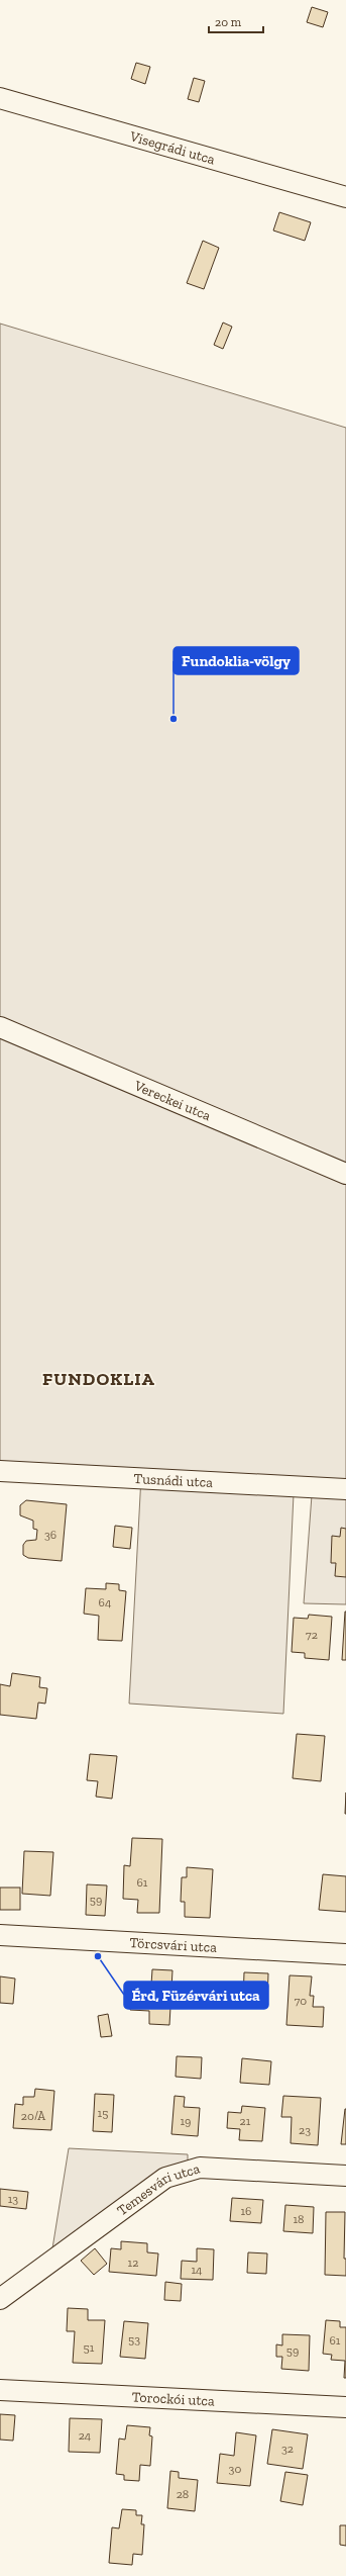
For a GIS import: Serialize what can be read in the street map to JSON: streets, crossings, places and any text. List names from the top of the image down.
{
  "streets": {
    "street": [
      "Visegrádi utca",
      "Vereckei utca",
      "Tusnádi utca",
      "Törcsvári utca",
      "Temesvári utca",
      "Torockói utca"
    ]
  },
  "districts": ["FUNDOKLIA"],
  "places": ["Fundoklia-völgy", "Érd, Füzérvári utca"],
  "house_numbers": [
    "36",
    "64",
    "72",
    "61",
    "59",
    "70",
    "15",
    "20/A",
    "19",
    "21",
    "23",
    "13",
    "16",
    "18",
    "12",
    "14",
    "53",
    "61",
    "51",
    "59",
    "24",
    "32",
    "30",
    "28"
  ],
  "scale_bar": "20 m"
}
